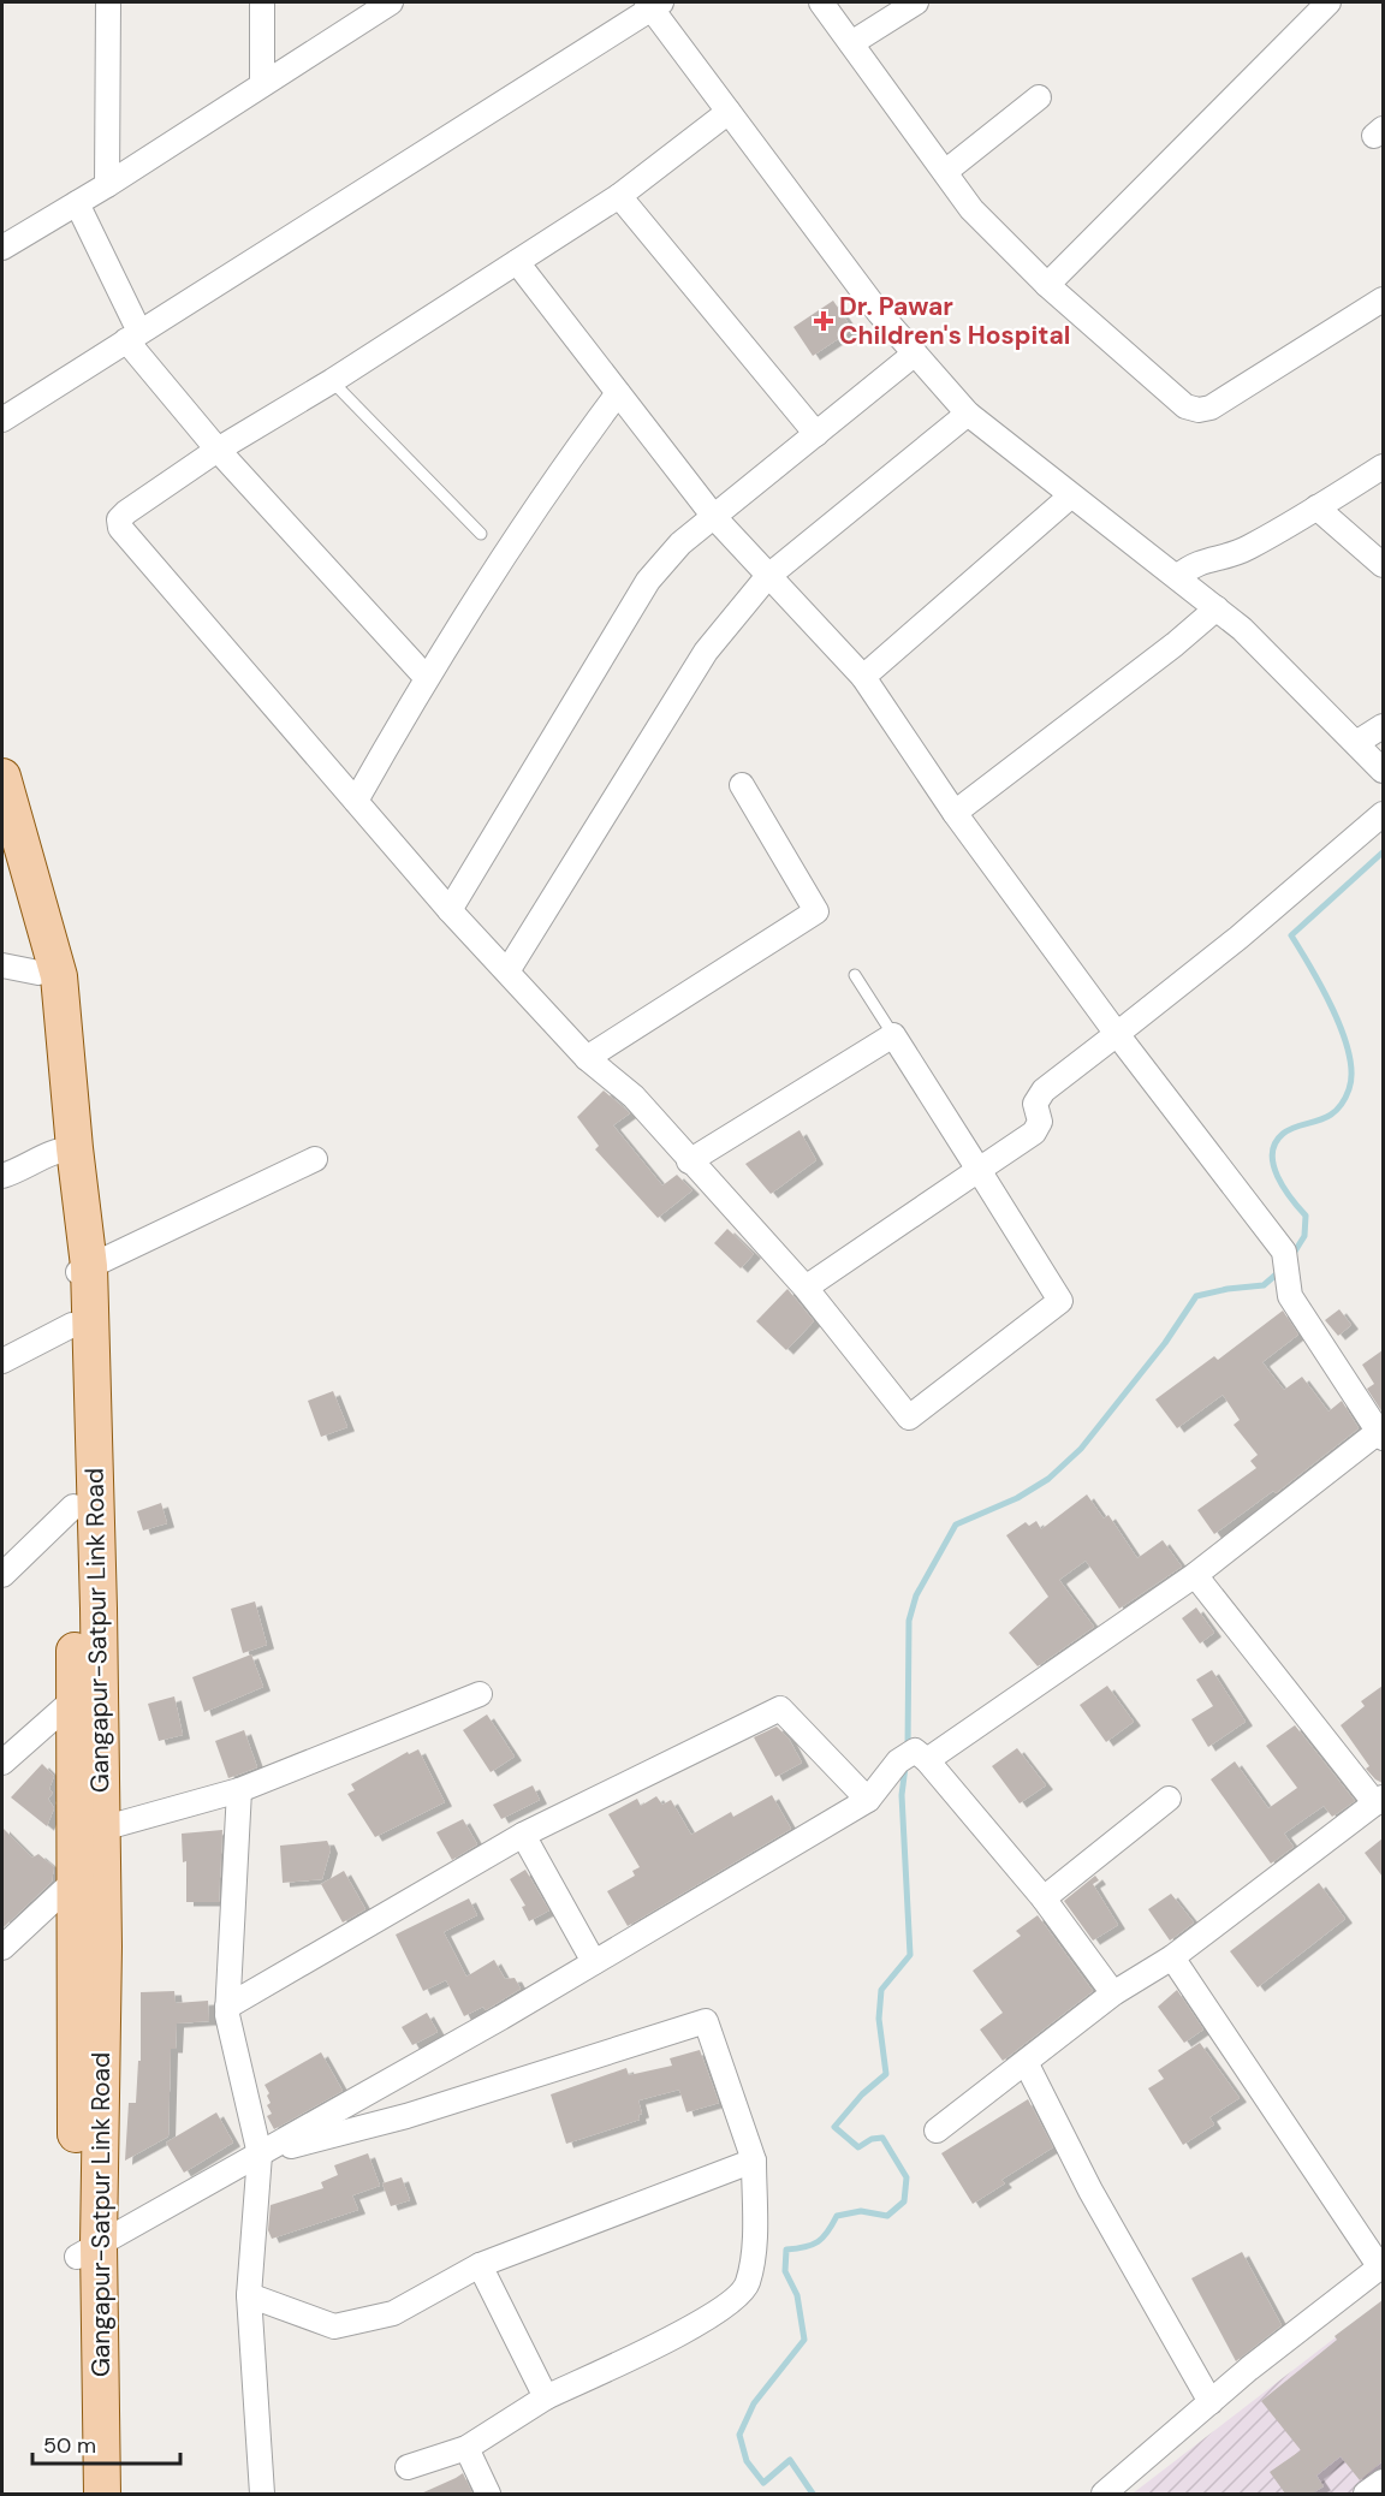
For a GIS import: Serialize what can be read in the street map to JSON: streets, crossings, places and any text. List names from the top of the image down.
{
  "streets": {
    "main road": ["Gangapur-Satpur Link Road"]
  },
  "places": {
    "health": ["Dr. Pawar Children's Hospital"]
  },
  "scale_bar": "50 m"
}
